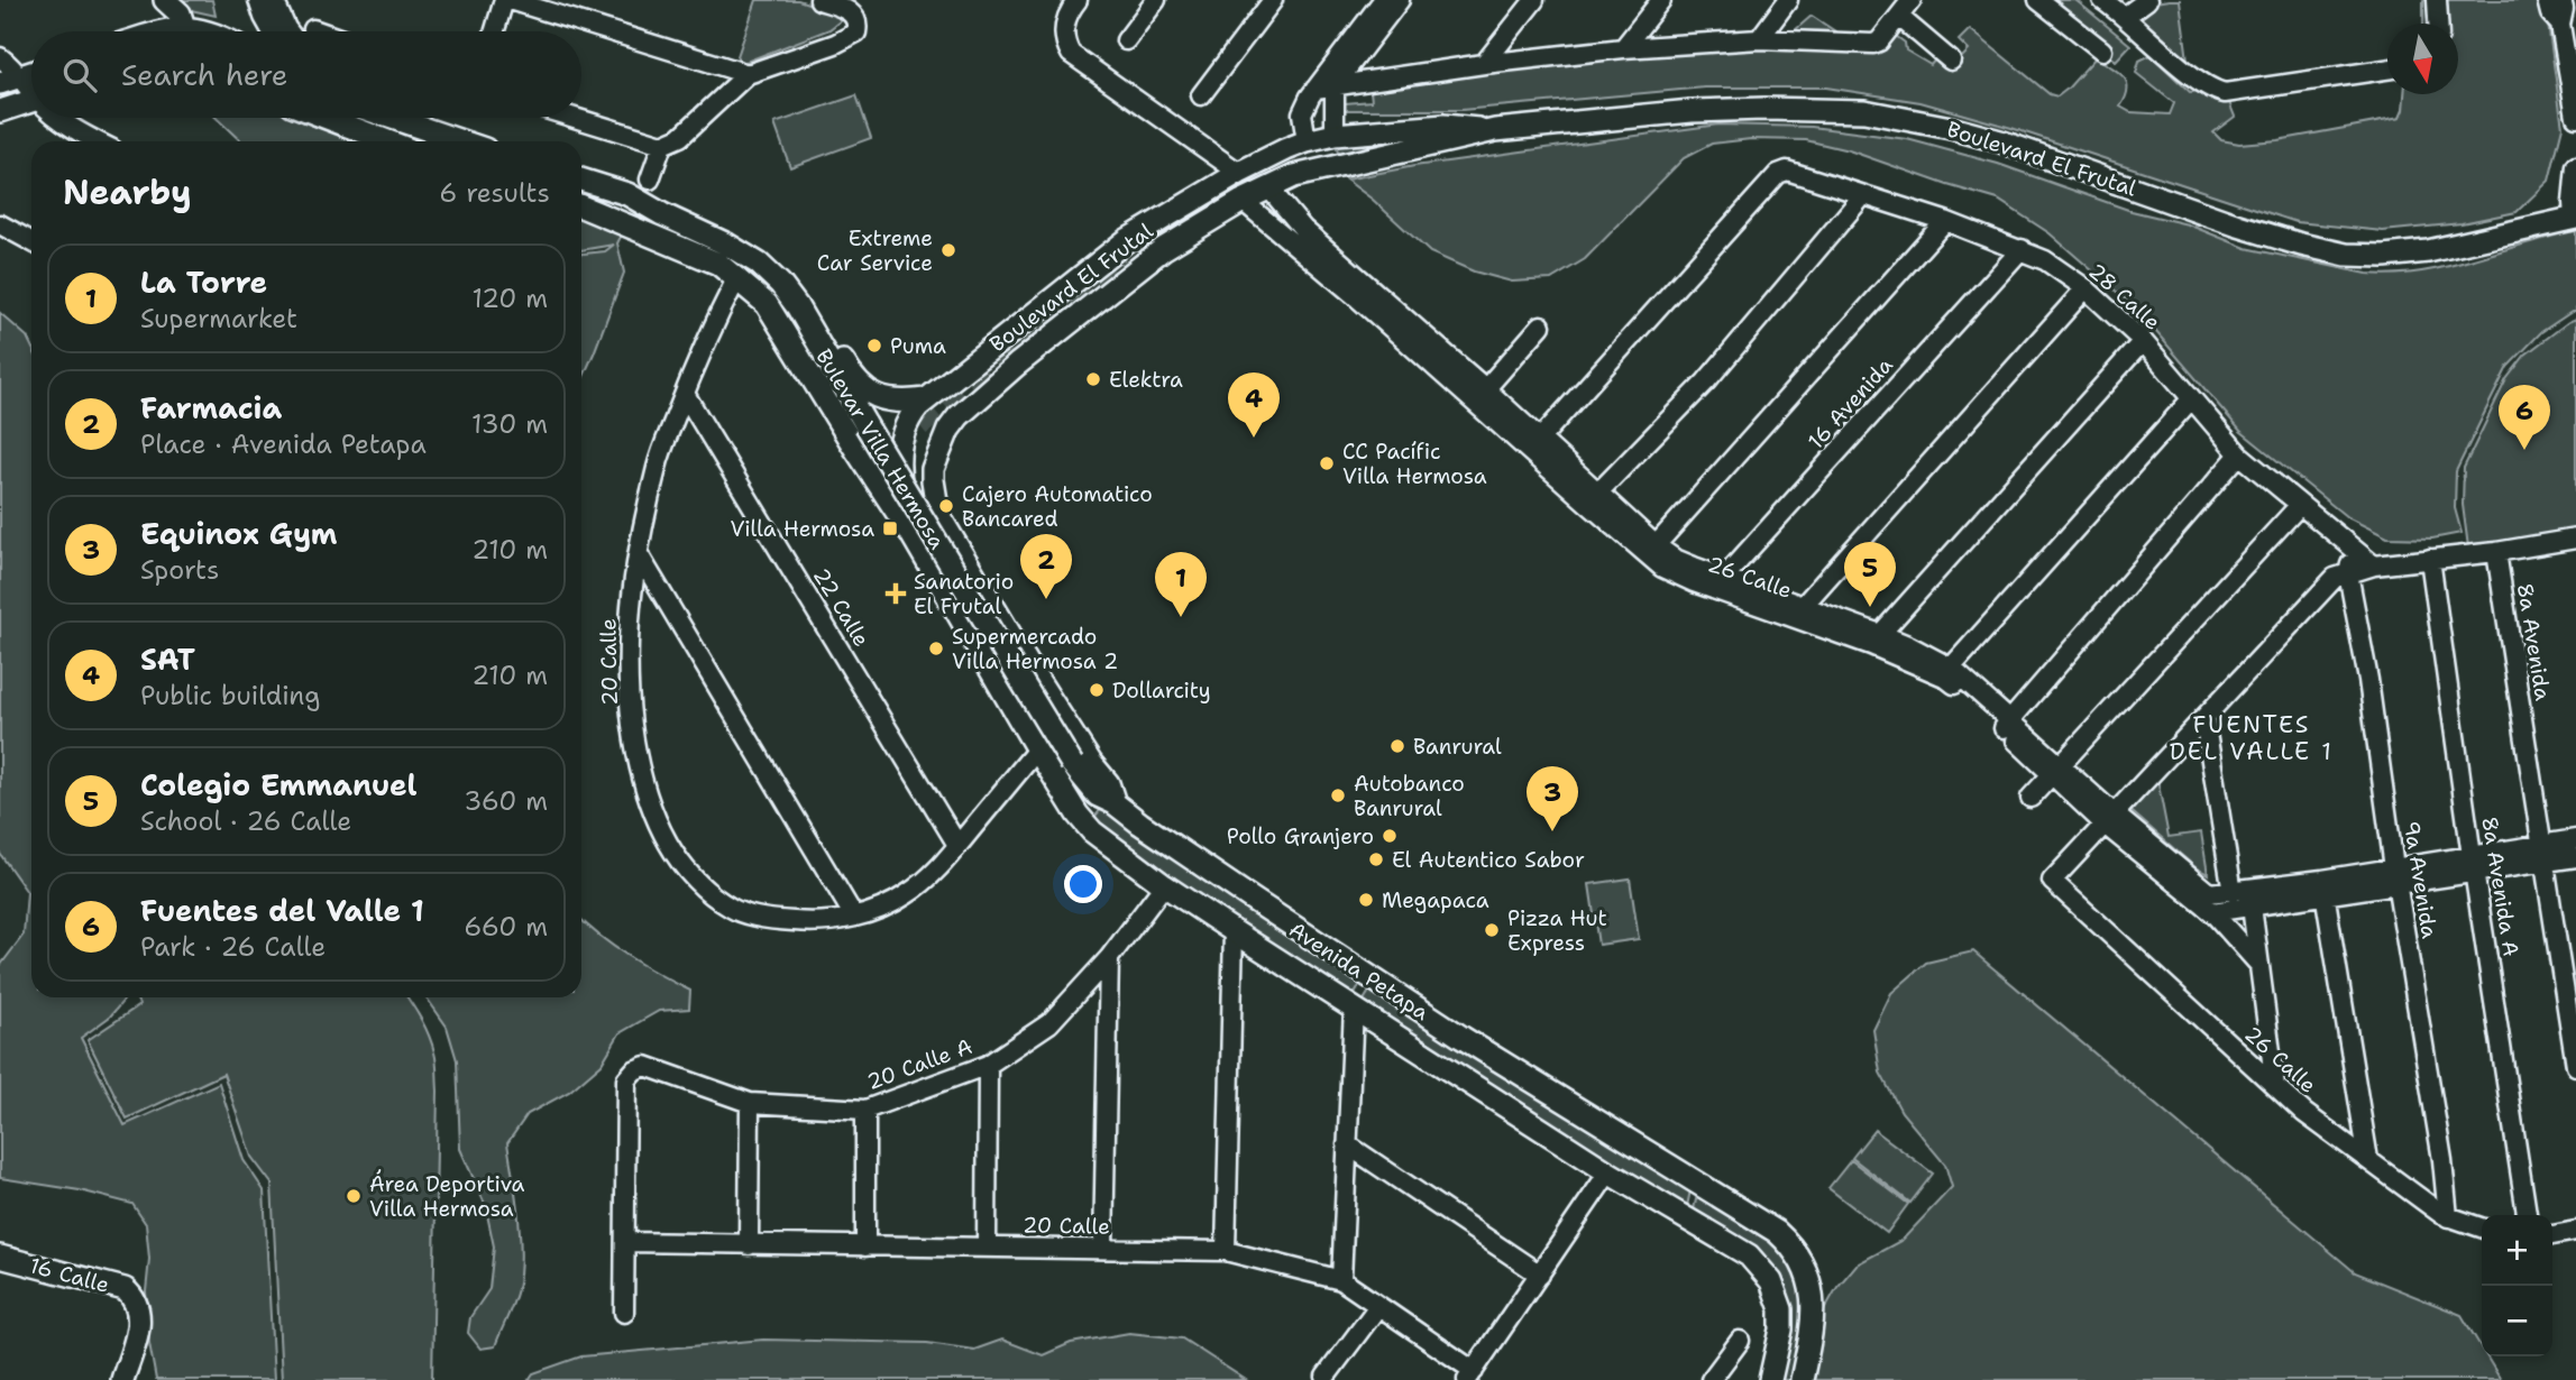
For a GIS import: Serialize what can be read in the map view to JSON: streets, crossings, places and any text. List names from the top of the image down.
{
  "streets": {
    "main road": [
      "Boulevard El Frutal",
      "Bulevar Villa Hermosa",
      "Avenida Petapa",
      "16 Calle"
    ],
    "street": [
      "28 Calle",
      "16 Avenida",
      "26 Calle",
      "22 Calle",
      "8a Avenida",
      "20 Calle",
      "9a Avenida",
      "8a Avenida A",
      "20 Calle A"
    ]
  },
  "crossings": [
    ["Boulevard El Frutal", "26 Calle"],
    ["Boulevard El Frutal", "Avenida Petapa"],
    ["28 Calle", "16 Avenida"],
    ["28 Calle", "26 Calle"],
    ["28 Calle", "9a Avenida"],
    ["16 Avenida", "26 Calle"],
    ["Bulevar Villa Hermosa", "20 Calle"],
    ["Bulevar Villa Hermosa", "Avenida Petapa"],
    ["26 Calle", "9a Avenida"],
    ["22 Calle", "20 Calle"],
    ["20 Calle", "Avenida Petapa"],
    ["20 Calle", "20 Calle A"],
    ["Avenida Petapa", "20 Calle A"]
  ],
  "districts": ["FUENTES DEL VALLE 1"],
  "places": {
    "other": [
      "Extreme Car Service",
      "Puma",
      "Elektra",
      "CC Pacífic Villa Hermosa",
      "Cajero Automatico Bancared",
      "Supermercado Villa Hermosa 2",
      "Dollarcity",
      "Banrural",
      "Autobanco Banrural",
      "Pollo Granjero",
      "El Autentico Sabor",
      "Megapaca",
      "Pizza Hut Express",
      "Área Deportiva Villa Hermosa"
    ],
    "transit": ["Villa Hermosa"],
    "health": ["Sanatorio El Frutal"]
  },
  "north": "bottom",
  "page": {
    "search": "Search here",
    "heading": ["Nearby", "6 results"],
    "list": [
      {
        "mark": "1",
        "name": "La Torre",
        "note": "Supermarket",
        "value": "120 m"
      },
      {
        "mark": "2",
        "name": "Farmacia",
        "note": "Place · Avenida Petapa",
        "value": "130 m"
      },
      {
        "mark": "3",
        "name": "Equinox Gym",
        "note": "Sports",
        "value": "210 m"
      },
      {
        "mark": "4",
        "name": "SAT",
        "note": "Public building",
        "value": "210 m"
      },
      {
        "mark": "5",
        "name": "Colegio Emmanuel",
        "note": "School · 26 Calle",
        "value": "360 m"
      },
      {
        "mark": "6",
        "name": "Fuentes del Valle 1",
        "note": "Park · 26 Calle",
        "value": "660 m"
      }
    ],
    "pins": [
      "4",
      "6",
      "2",
      "5",
      "1",
      "3"
    ],
    "map_buttons": ["+", "−"]
  }
}
